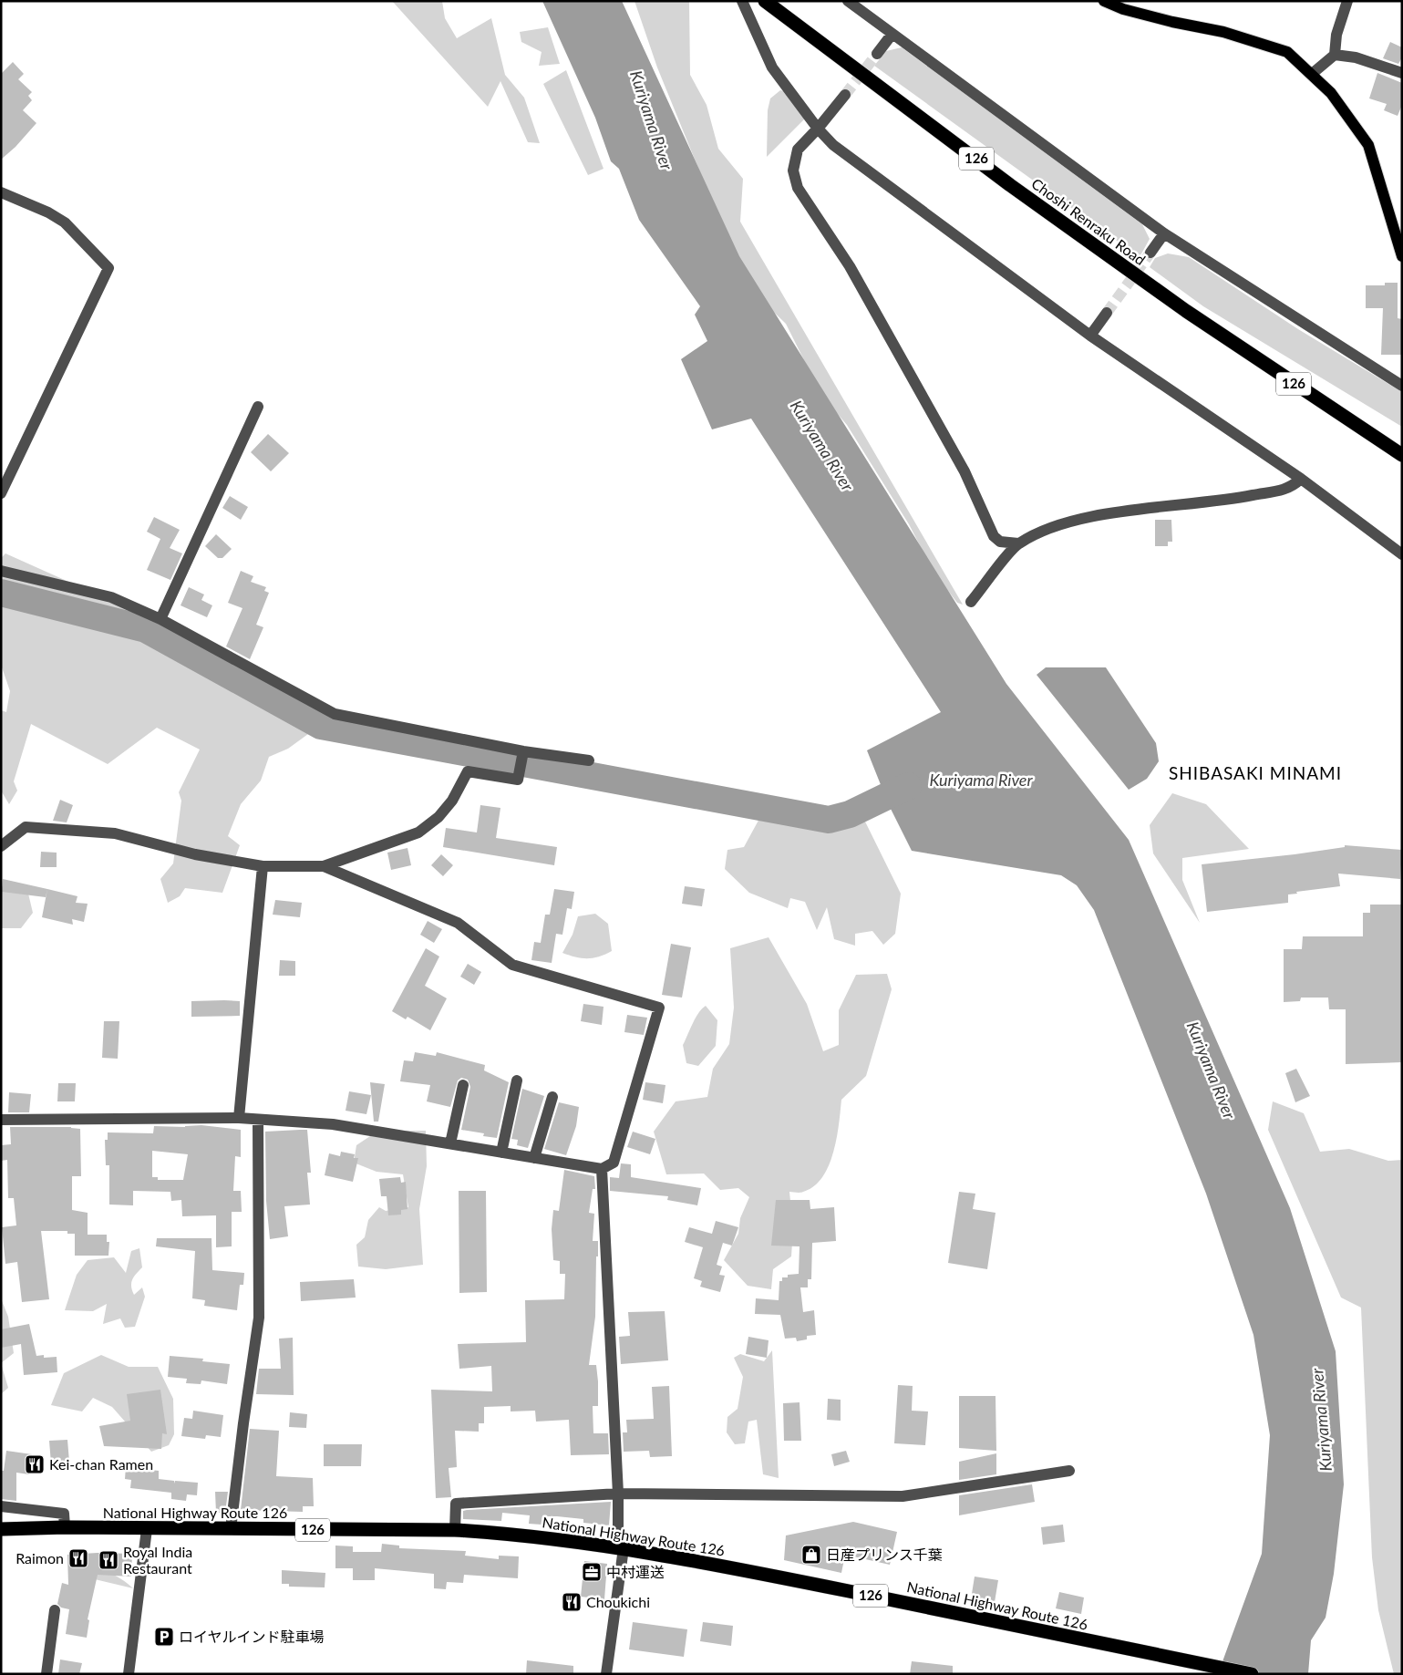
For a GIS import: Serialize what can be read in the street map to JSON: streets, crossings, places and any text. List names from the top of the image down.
{
  "streets": {
    "highway": ["126", "Choshi Renraku Road", "National Highway Route 126"]
  },
  "districts": ["SHIBASAKI MINAMI"],
  "water": ["Kuriyama River"],
  "places": {
    "restaurant": [
      "Kei-chan Ramen",
      "Raimon",
      "Royal India Restaurant",
      "Choukichi"
    ],
    "shop": ["日産プリンス千葉"],
    "office": ["中村運送"],
    "parking": ["ロイヤルインド駐車場"]
  }
}
